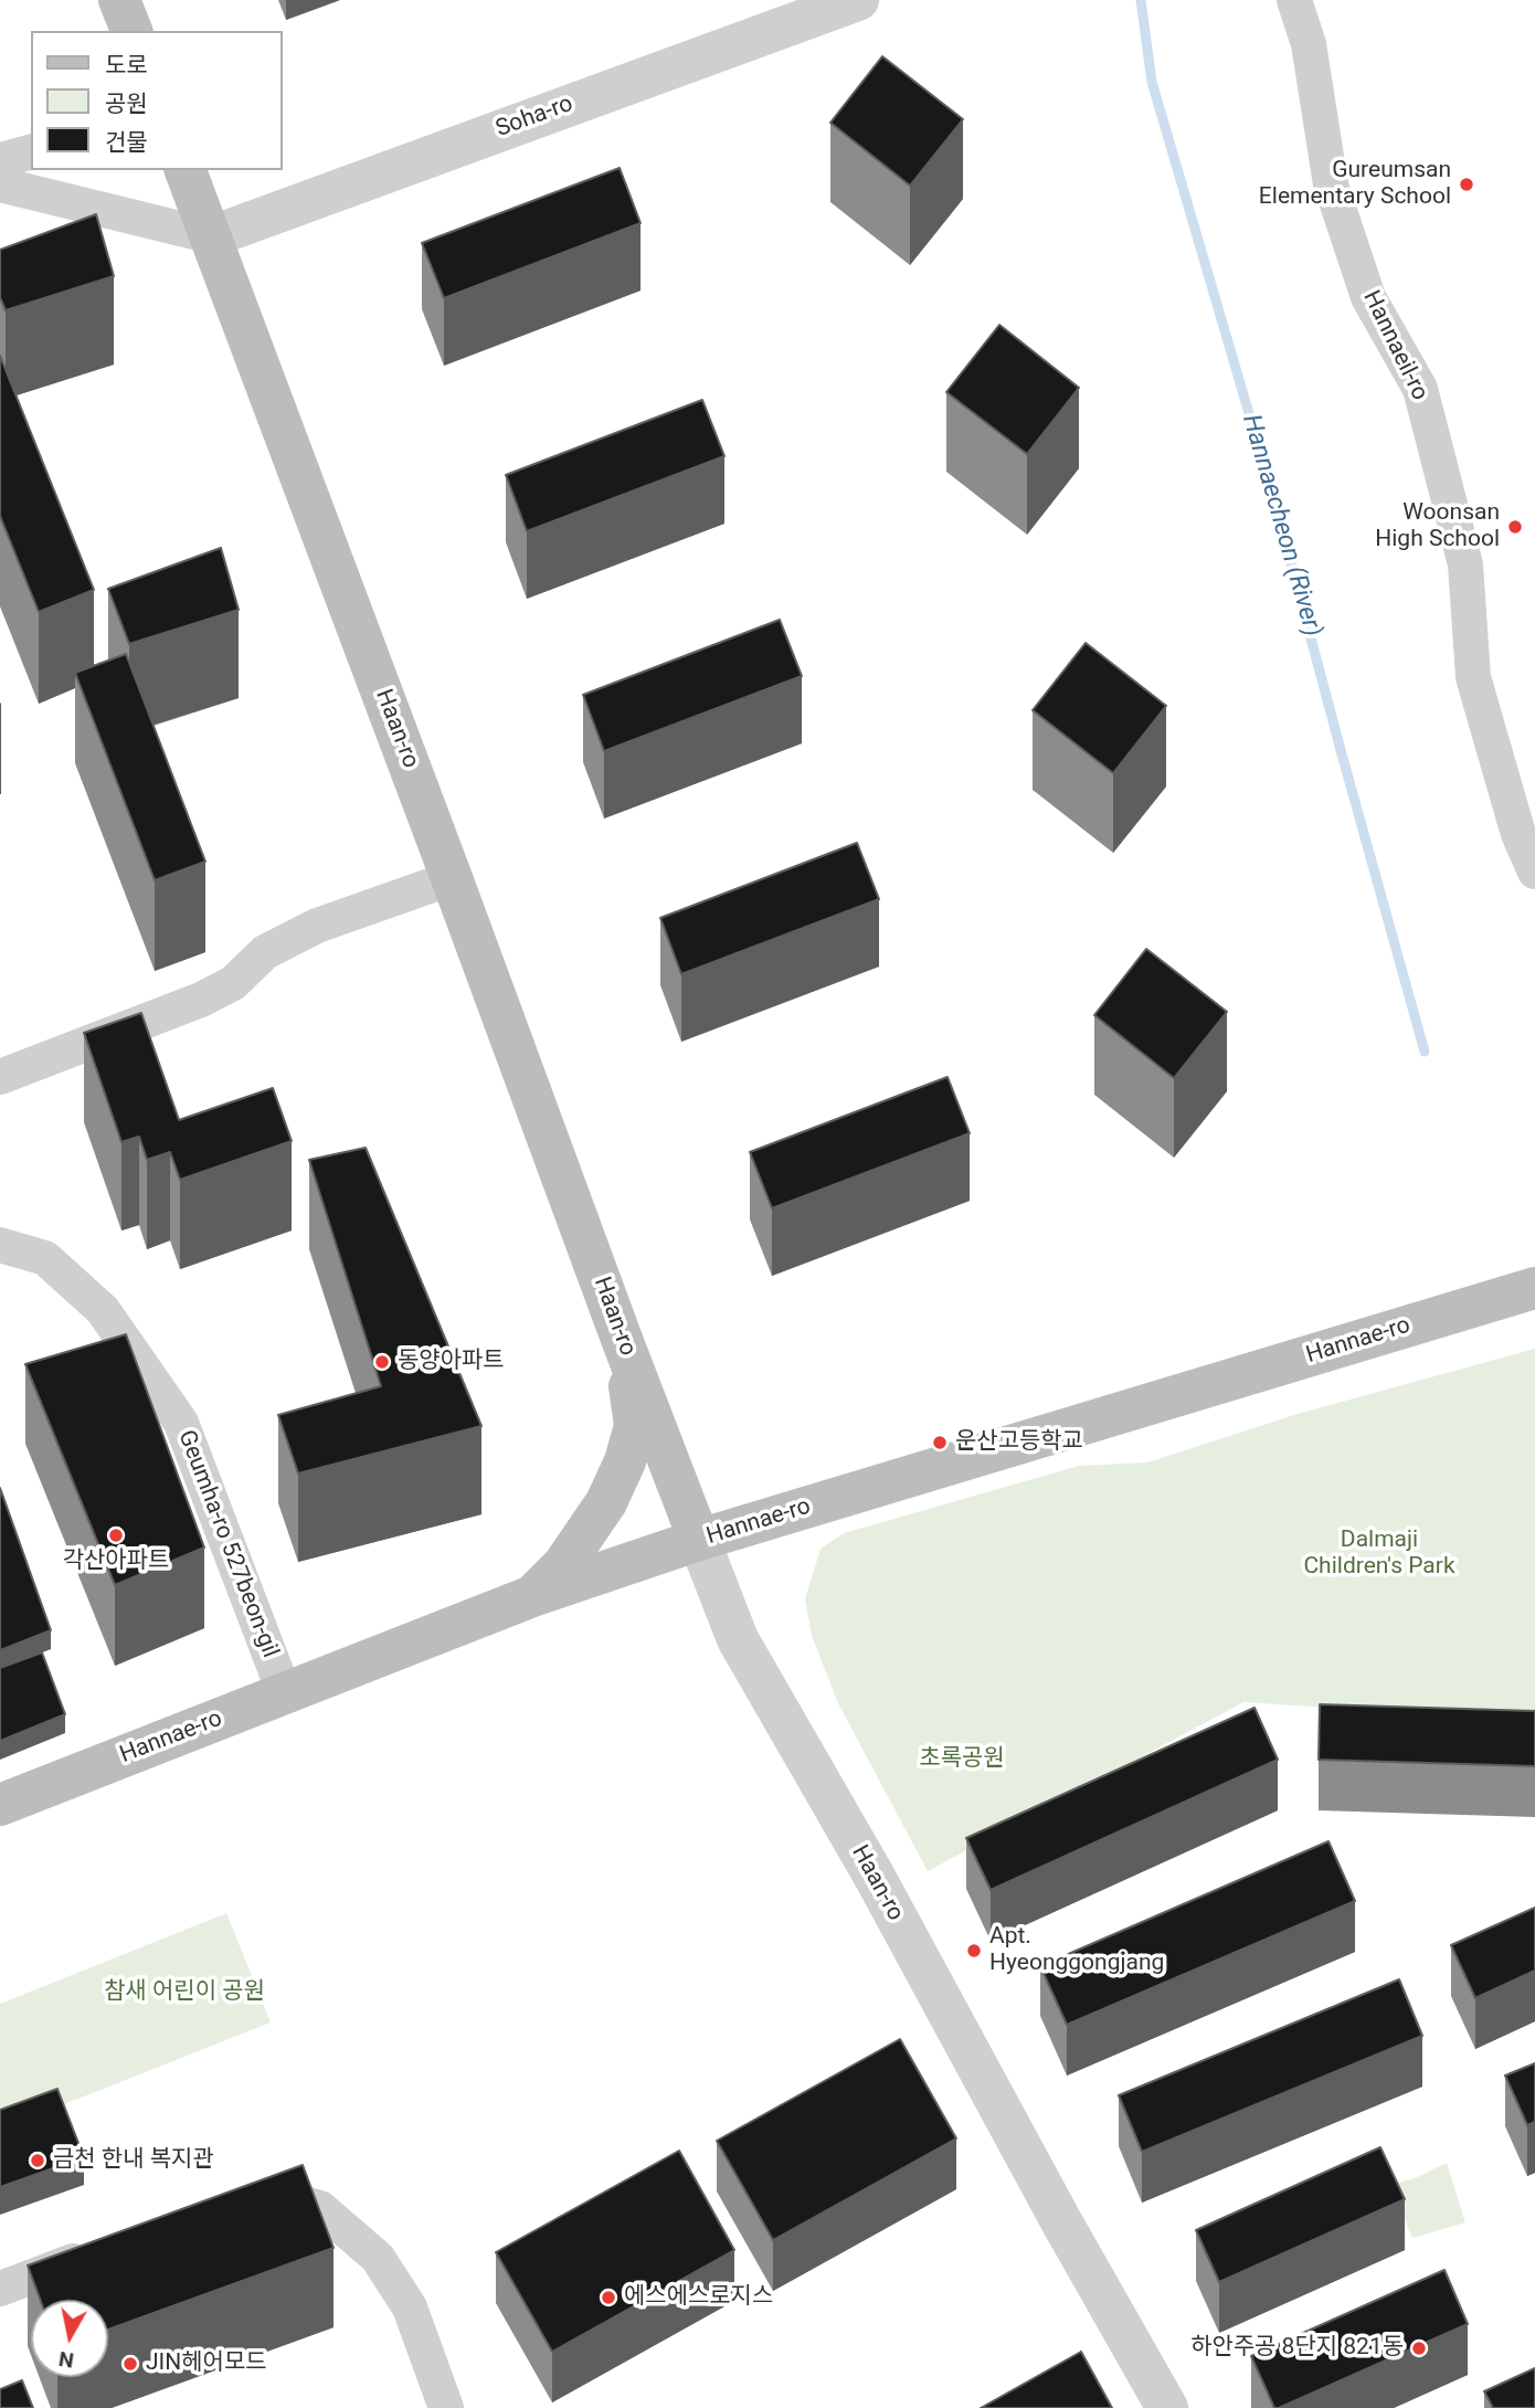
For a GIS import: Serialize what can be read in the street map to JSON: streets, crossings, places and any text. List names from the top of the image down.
{
  "streets": {
    "main road": ["Haan-ro", "Hannae-ro"],
    "street": ["Soha-ro", "Hannaeil-ro", "Geumha-ro 527beon-gil"]
  },
  "crossings": [
    ["Soha-ro", "Haan-ro"],
    ["Haan-ro", "Hannae-ro"],
    ["Hannae-ro", "Geumha-ro 527beon-gil"]
  ],
  "water": ["Hannaecheon (River)"],
  "parks": ["Dalmaji Children's Park", "초록공원", "참새 어린이 공원"],
  "places": [
    "Gureumsan Elementary School",
    "Woonsan High School",
    "동양아파트",
    "운산고등학교",
    "각산아파트",
    "Apt. Hyeonggongjang",
    "금천 한내 복지관",
    "에스에스로지스",
    "하안주공 8단지 821동",
    "JIN헤어모드"
  ],
  "legend": ["도로", "공원", "건물"],
  "north": "bottom"
}
